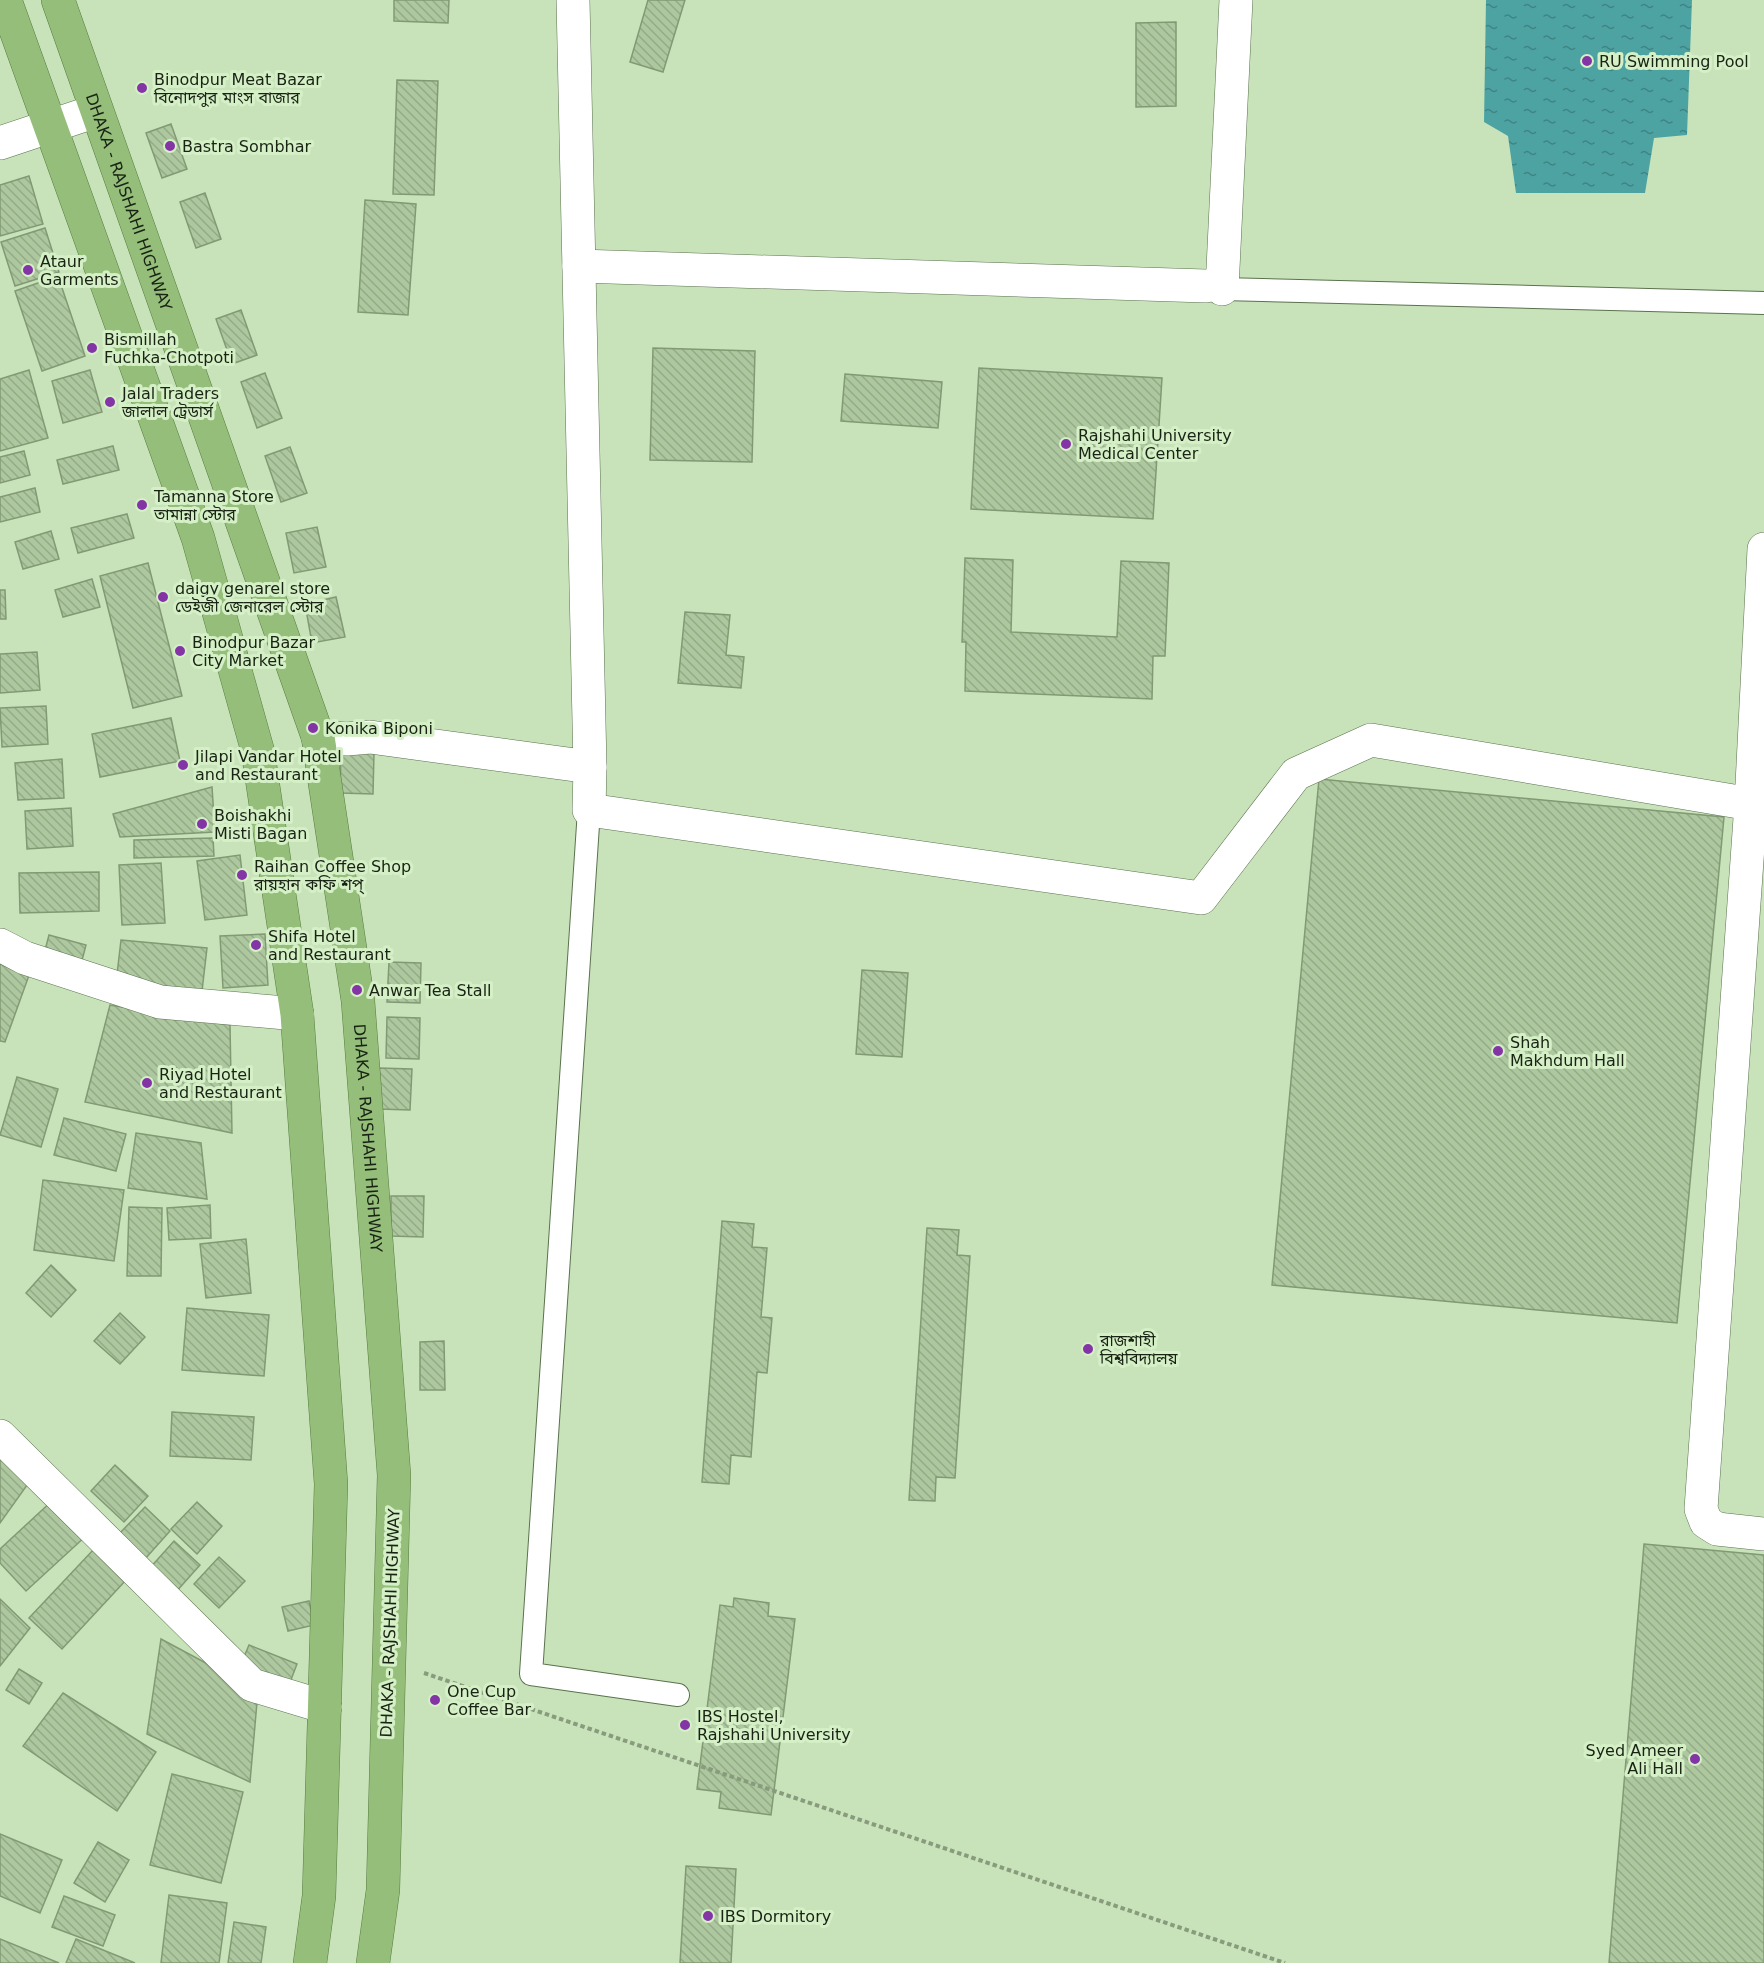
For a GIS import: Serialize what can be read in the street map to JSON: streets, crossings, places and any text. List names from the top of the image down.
{
  "streets": {
    "highway": ["DHAKA - RAJSHAHI HIGHWAY"]
  },
  "places": [
    "RU Swimming Pool",
    "Binodpur Meat Bazar বিনোদপুর মাংস বাজার",
    "Bastra Sombhar",
    "Ataur Garments",
    "Bismillah Fuchka-Chotpoti",
    "Jalal Traders জালাল ট্রেডার্স",
    "Rajshahi University Medical Center",
    "Tamanna Store তামান্না স্টোর",
    "daigy genarel store ডেইজী জেনারেল স্টোর",
    "Binodpur Bazar City Market",
    "Konika Biponi",
    "Jilapi Vandar Hotel and Restaurant",
    "Boishakhi Misti Bagan",
    "Raihan Coffee Shop রায়হান কফি শপ্",
    "Shifa Hotel and Restaurant",
    "Anwar Tea Stall",
    "Shah Makhdum Hall",
    "Riyad Hotel and Restaurant",
    "রাজশাহী বিশ্ববিদ্যালয়",
    "One Cup Coffee Bar",
    "IBS Hostel, Rajshahi University",
    "Syed Ameer Ali Hall",
    "IBS Dormitory"
  ]
}
